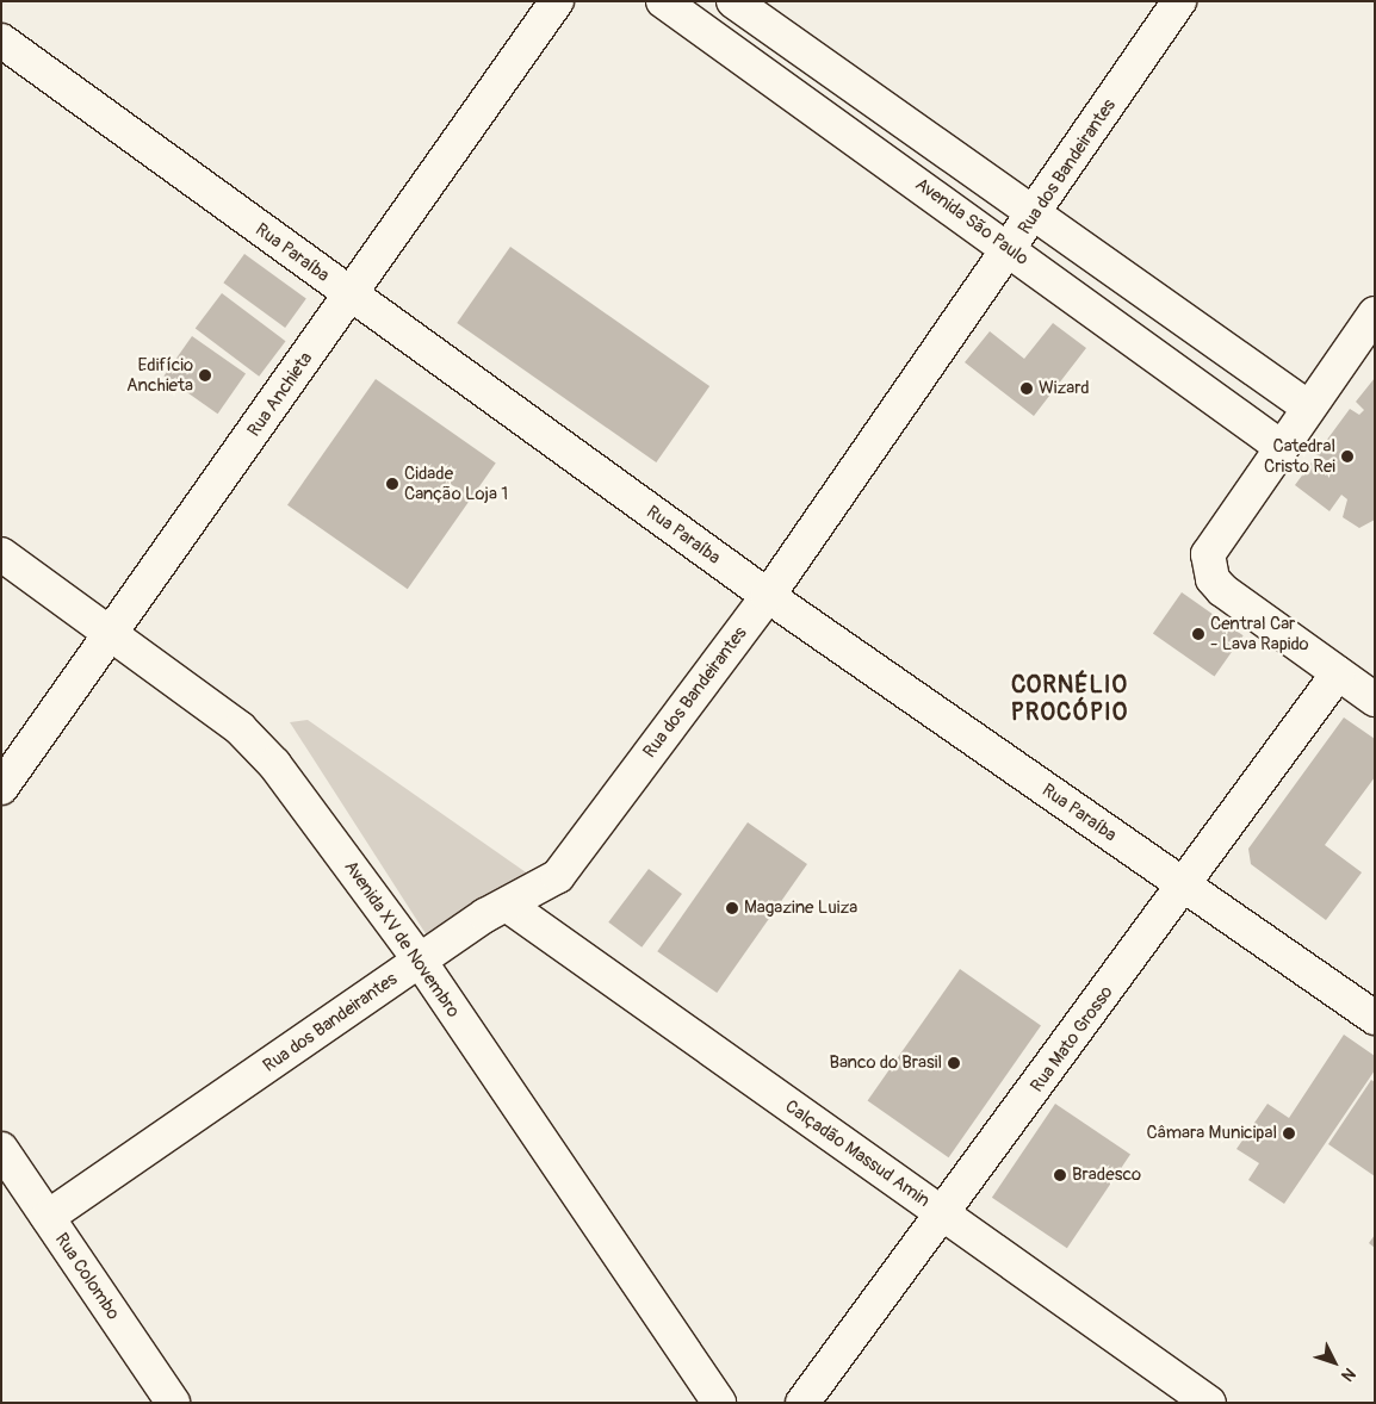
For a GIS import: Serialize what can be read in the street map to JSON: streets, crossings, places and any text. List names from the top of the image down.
{
  "streets": {
    "street": [
      "Rua dos Bandeirantes",
      "Avenida São Paulo",
      "Rua Paraíba",
      "Rua Anchieta",
      "Avenida XV de Novembro",
      "Rua Mato Grosso",
      "Calçadão Massud Amin",
      "Rua Colombo"
    ]
  },
  "crossings": [
    ["Rua dos Bandeirantes", "Avenida São Paulo"],
    ["Rua dos Bandeirantes", "Rua Paraíba"],
    ["Rua dos Bandeirantes", "Avenida XV de Novembro"],
    ["Rua dos Bandeirantes", "Calçadão Massud Amin"],
    ["Rua dos Bandeirantes", "Rua Colombo"],
    ["Rua Paraíba", "Rua Anchieta"],
    ["Rua Paraíba", "Rua Mato Grosso"],
    ["Rua Anchieta", "Avenida XV de Novembro"],
    ["Rua Mato Grosso", "Calçadão Massud Amin"]
  ],
  "districts": ["CORNÉLIO PROCÓPIO"],
  "places": [
    "Edifício Anchieta",
    "Wizard",
    "Catedral Cristo Rei",
    "Cidade Canção Loja 1",
    "Central Car - Lava Rapido",
    "Magazine Luiza",
    "Banco do Brasil",
    "Câmara Municipal",
    "Bradesco"
  ],
  "north": "bottom right"
}
